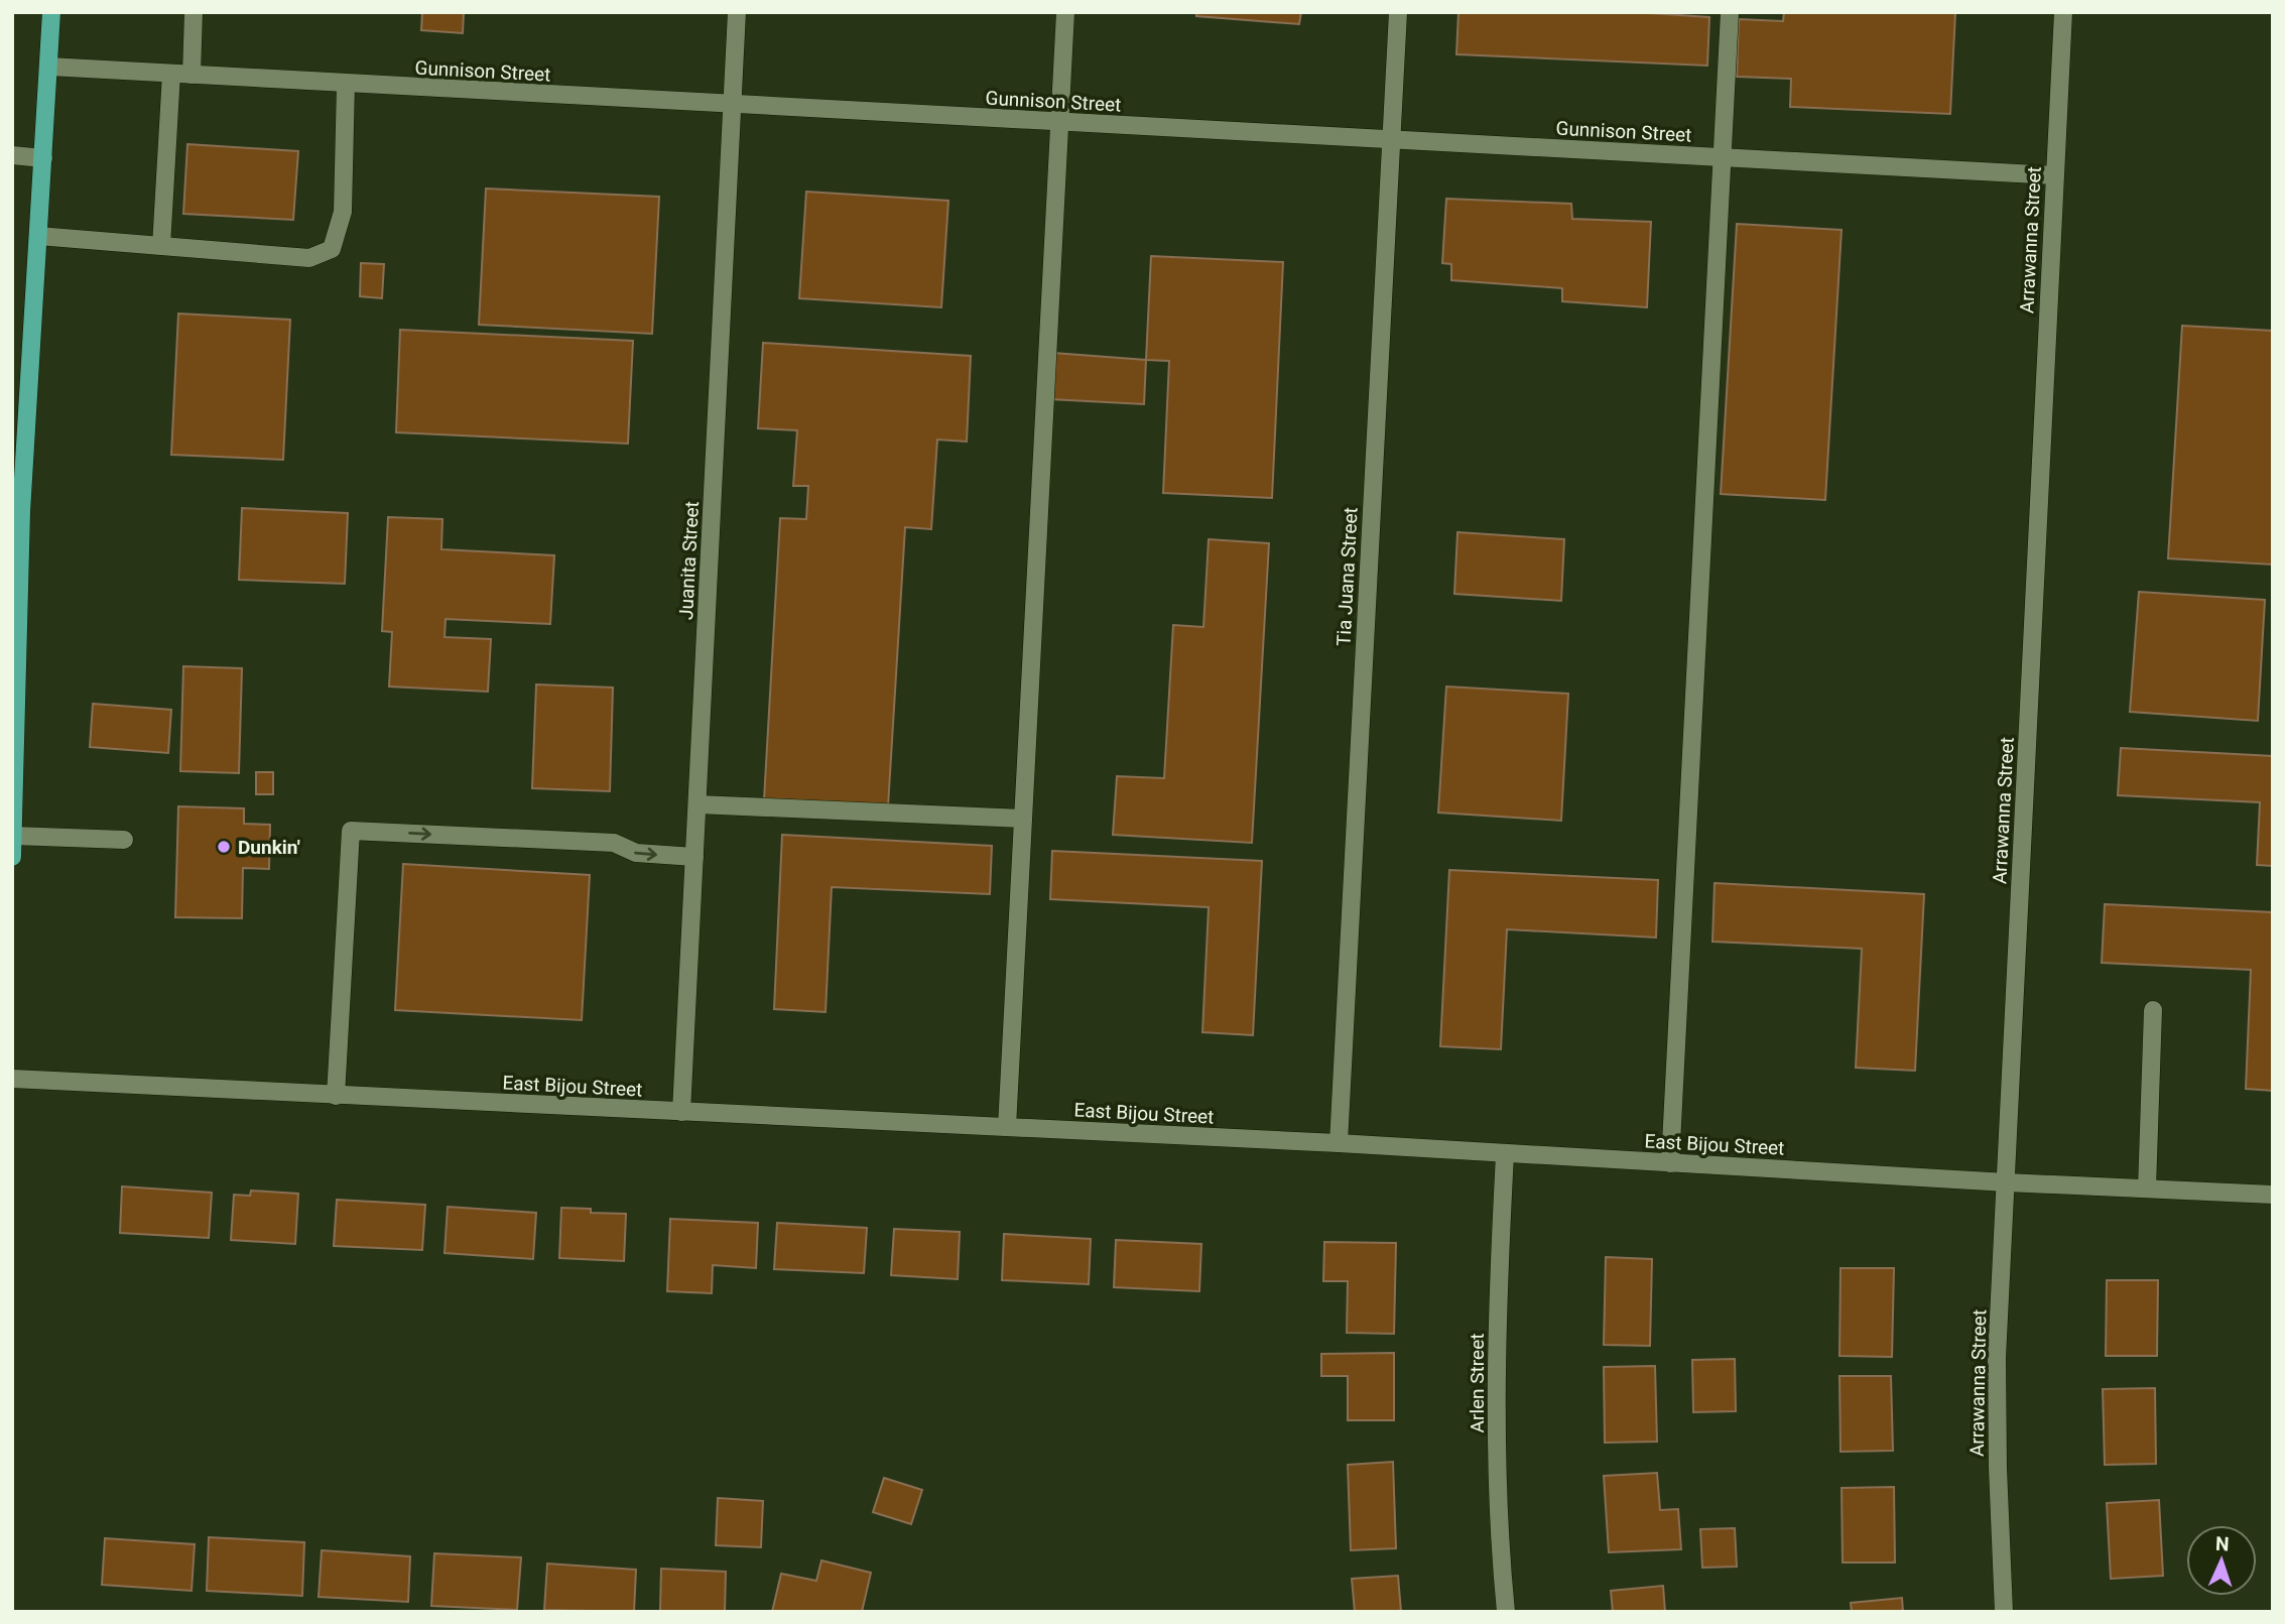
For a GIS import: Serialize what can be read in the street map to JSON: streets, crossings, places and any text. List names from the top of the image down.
{
  "streets": {
    "street": [
      "Gunnison Street",
      "Arrawanna Street",
      "Juanita Street",
      "Tia Juana Street",
      "East Bijou Street",
      "Arlen Street"
    ]
  },
  "crossings": [
    ["Gunnison Street", "Arrawanna Street"],
    ["Gunnison Street", "Juanita Street"],
    ["Gunnison Street", "Tia Juana Street"],
    ["Arrawanna Street", "East Bijou Street"],
    ["Juanita Street", "East Bijou Street"],
    ["Tia Juana Street", "East Bijou Street"],
    ["East Bijou Street", "Arlen Street"]
  ],
  "places": ["Dunkin'"],
  "north": "top"
}
